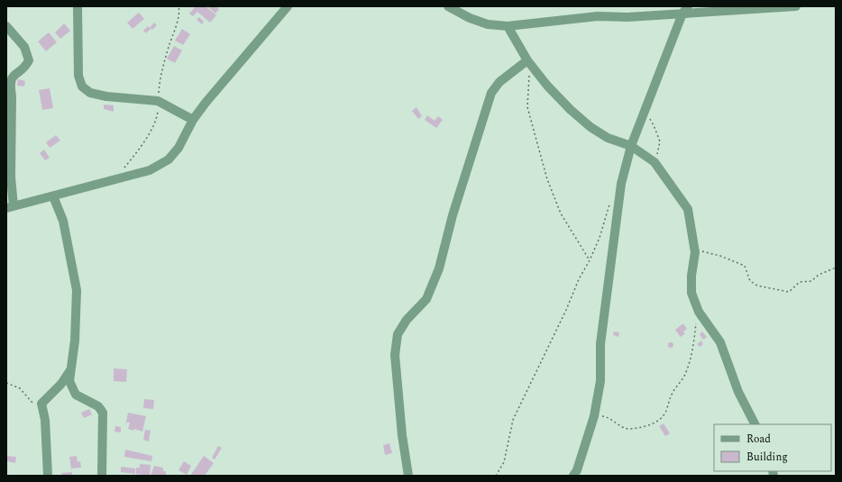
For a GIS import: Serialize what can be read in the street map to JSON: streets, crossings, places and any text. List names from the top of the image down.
{
  "legend": ["Road", "Building"]
}
